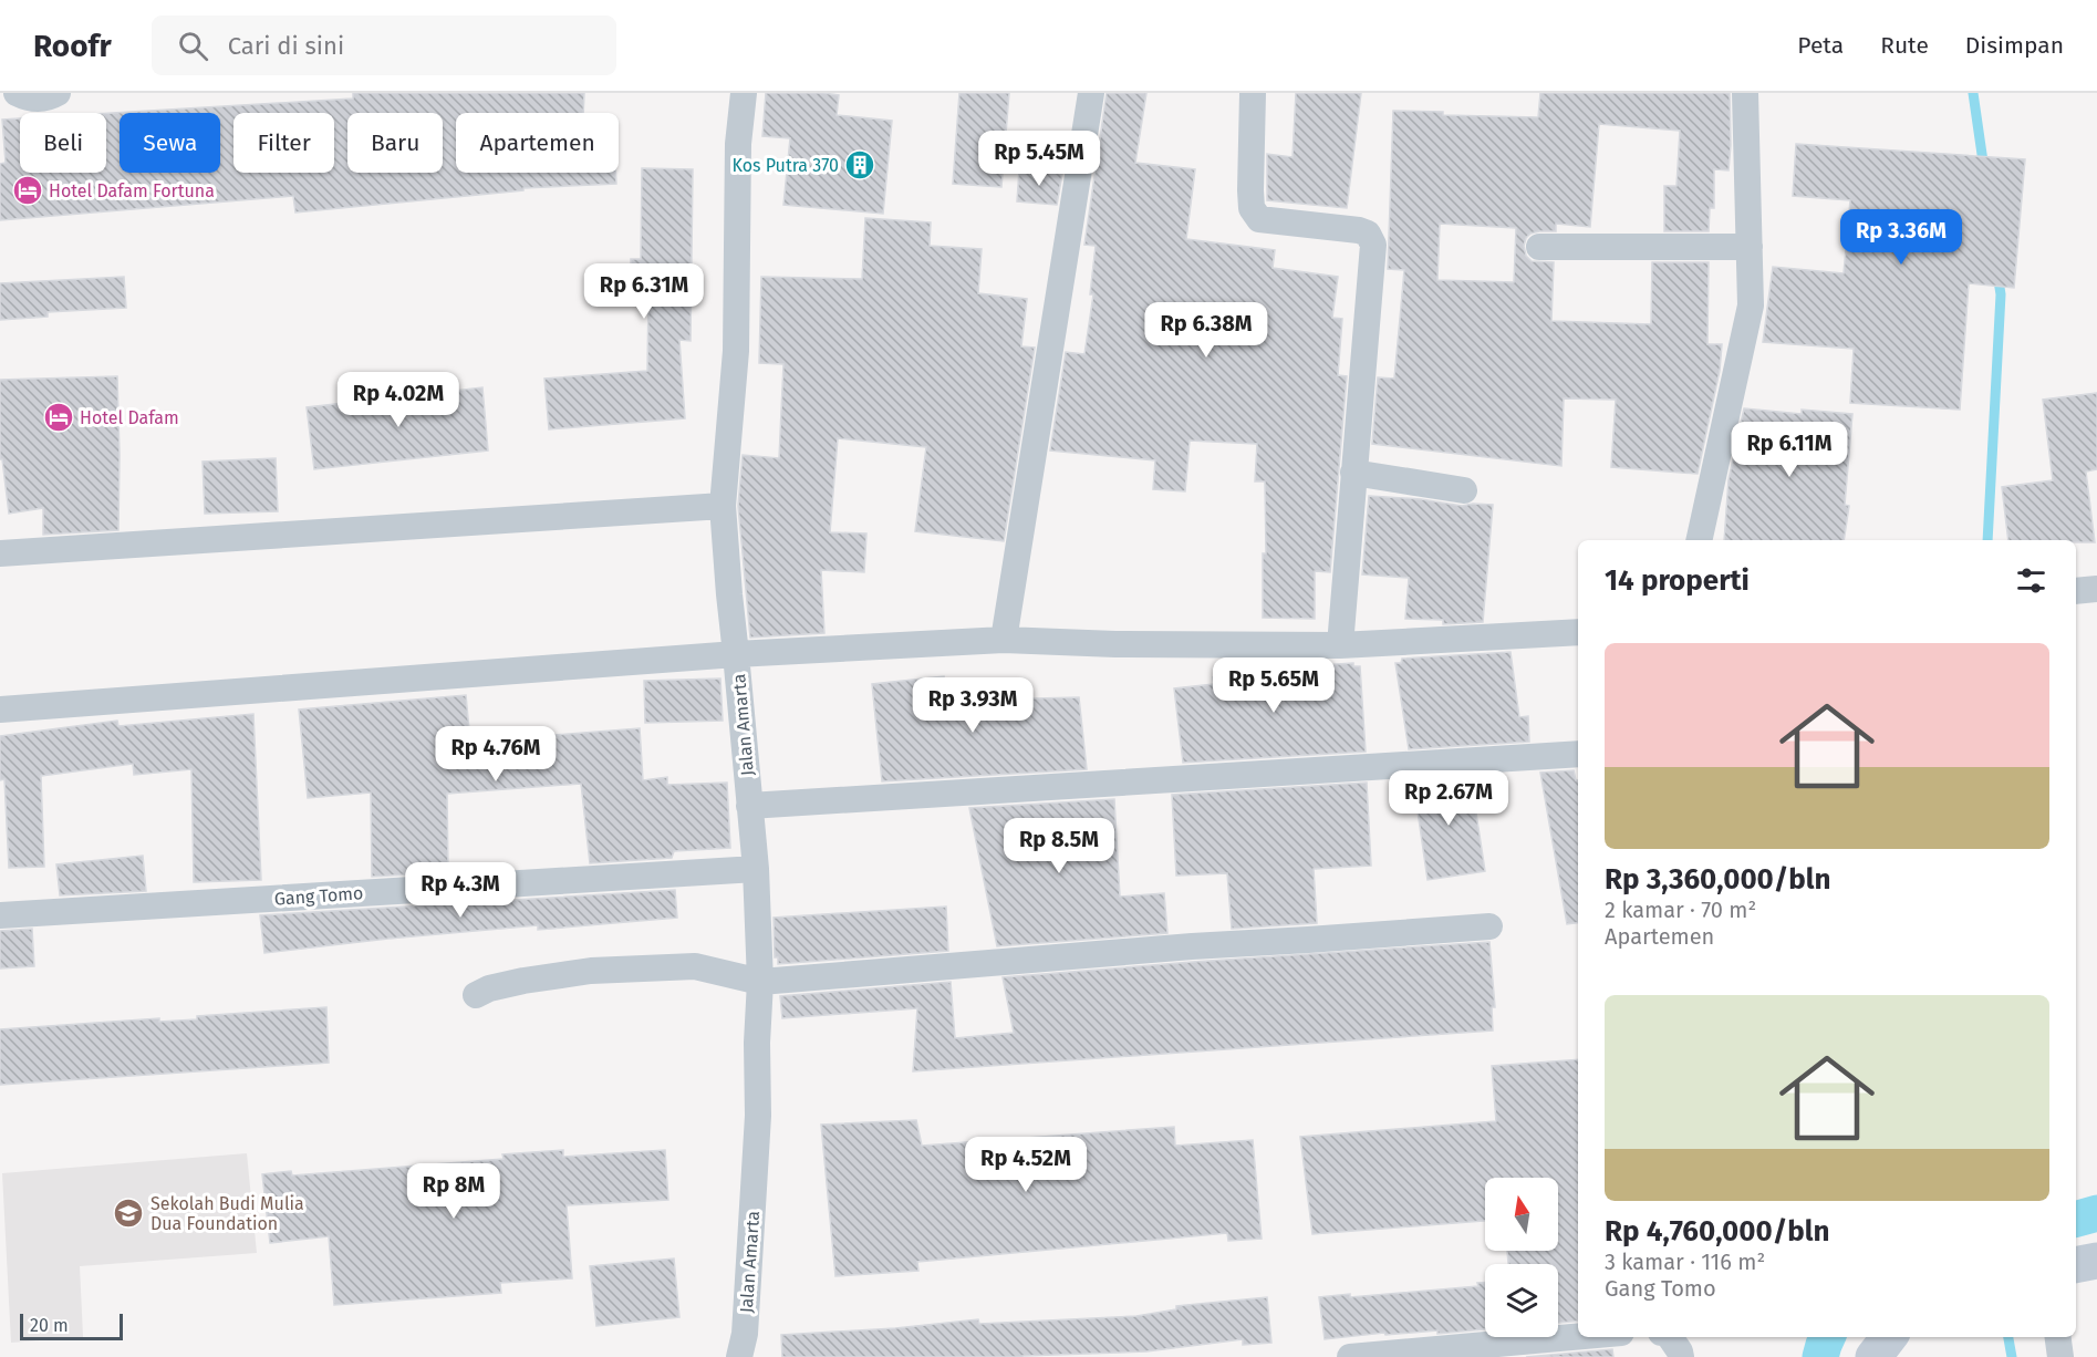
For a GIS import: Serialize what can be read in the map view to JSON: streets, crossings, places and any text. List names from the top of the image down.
{
  "streets": {
    "street": ["Jalan Amarta", "Gang Tomo"]
  },
  "crossings": [
    ["Jalan Amarta", "Gang Tomo"]
  ],
  "places": {
    "building": ["Kos Putra 370"],
    "hotel": ["Hotel Dafam Fortuna", "Hotel Dafam"],
    "school or university": ["Sekolah Budi Mulia Dua Foundation"]
  },
  "scale_bar": "20 m",
  "north": "top",
  "page": {
    "header": "Roofr",
    "search": "Cari di sini",
    "nav": ["Peta", "Rute", "Disimpan"],
    "chip": [
      "Beli",
      "Sewa",
      "Filter",
      "Baru",
      "Apartemen"
    ],
    "price": [
      "Rp 5.45M",
      "Rp 3.36M",
      "Rp 6.31M",
      "Rp 6.38M",
      "Rp 4.02M",
      "Rp 6.11M",
      "Rp 5.65M",
      "Rp 3.93M",
      "Rp 4.76M",
      "Rp 2.67M",
      "Rp 8.5M",
      "Rp 4.3M",
      "Rp 4.52M",
      "Rp 8M"
    ],
    "heading": "14 properti",
    "list": [
      {
        "name": "Rp 3,360,000/bln",
        "note": "2 kamar · 70 m² · Apartemen"
      },
      {
        "name": "Rp 4,760,000/bln",
        "note": "3 kamar · 116 m² · Gang Tomo"
      }
    ],
    "scale": "20 m"
  }
}
